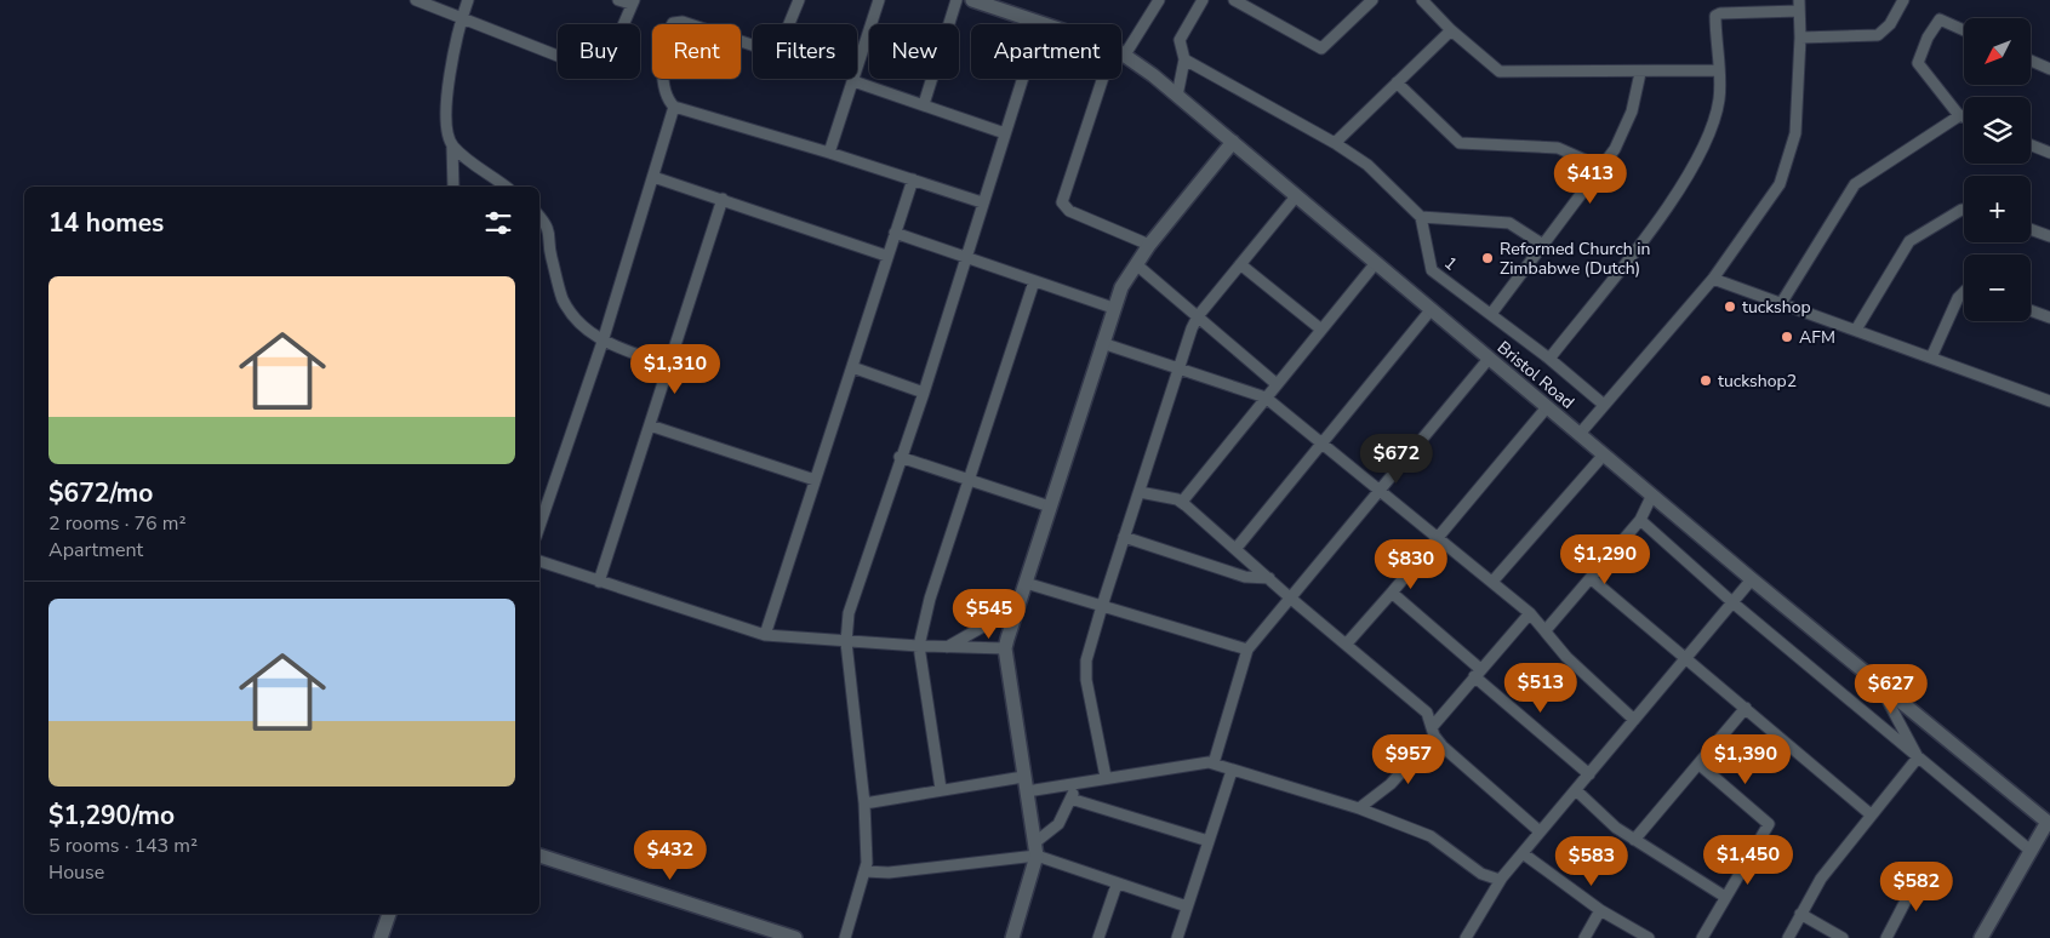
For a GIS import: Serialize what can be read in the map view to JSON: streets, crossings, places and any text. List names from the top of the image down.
{
  "streets": {
    "street": ["1", "Bristol Road"]
  },
  "places": [
    "Reformed Church in Zimbabwe (Dutch)",
    "tuckshop",
    "AFM",
    "tuckshop2"
  ],
  "north": "bottom left",
  "page": {
    "map_buttons": ["+", "−"],
    "chip": [
      "Buy",
      "Rent",
      "Filters",
      "New",
      "Apartment"
    ],
    "price": [
      "$413",
      "$1,310",
      "$672",
      "$1,290",
      "$830",
      "$545",
      "$513",
      "$627",
      "$957",
      "$1,390",
      "$432",
      "$1,450",
      "$583",
      "$582"
    ],
    "heading": "14 homes",
    "list": [
      {
        "name": "$672/mo",
        "note": "2 rooms · 76 m² · Apartment"
      },
      {
        "name": "$1,290/mo",
        "note": "5 rooms · 143 m² · House"
      }
    ]
  }
}
